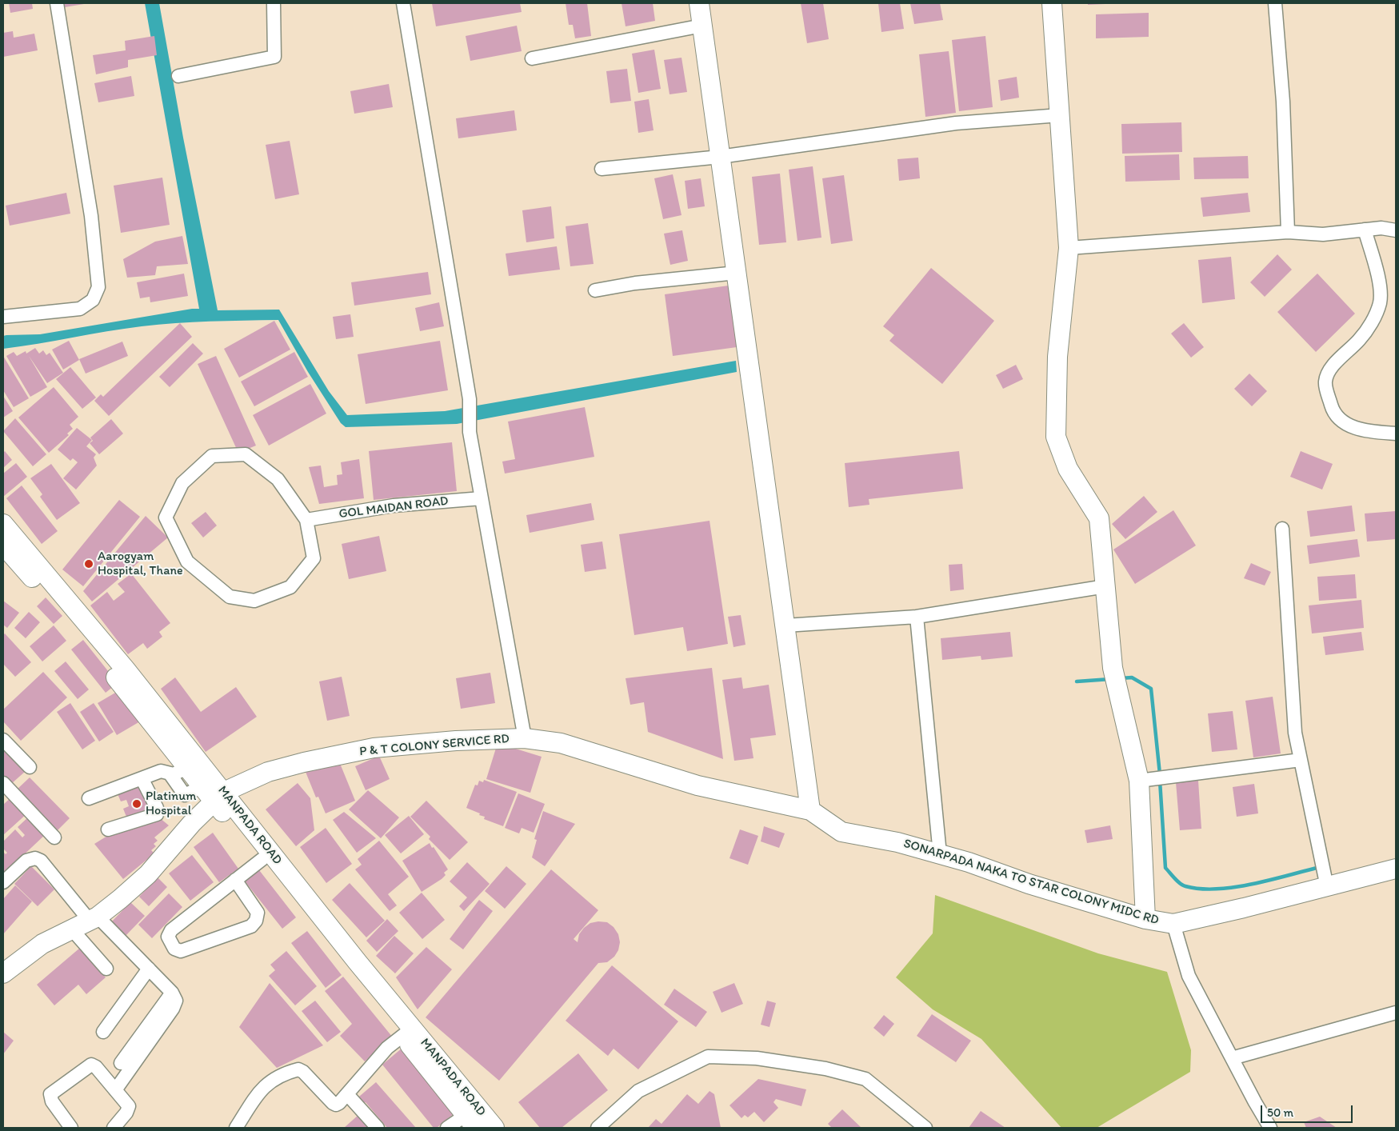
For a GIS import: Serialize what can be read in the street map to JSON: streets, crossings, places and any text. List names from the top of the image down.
{
  "streets": {
    "street": [
      "GOL MAIDAN ROAD",
      "P & T COLONY SERVICE RD",
      "MANPADA ROAD",
      "SONARPADA NAKA TO STAR COLONY MIDC RD"
    ]
  },
  "crossings": [
    ["P & T COLONY SERVICE RD", "MANPADA ROAD"],
    ["P & T COLONY SERVICE RD", "SONARPADA NAKA TO STAR COLONY MIDC RD"]
  ],
  "places": ["Aarogyam Hospital, Thane", "Platinum Hospital"],
  "scale_bar": "50 m"
}
